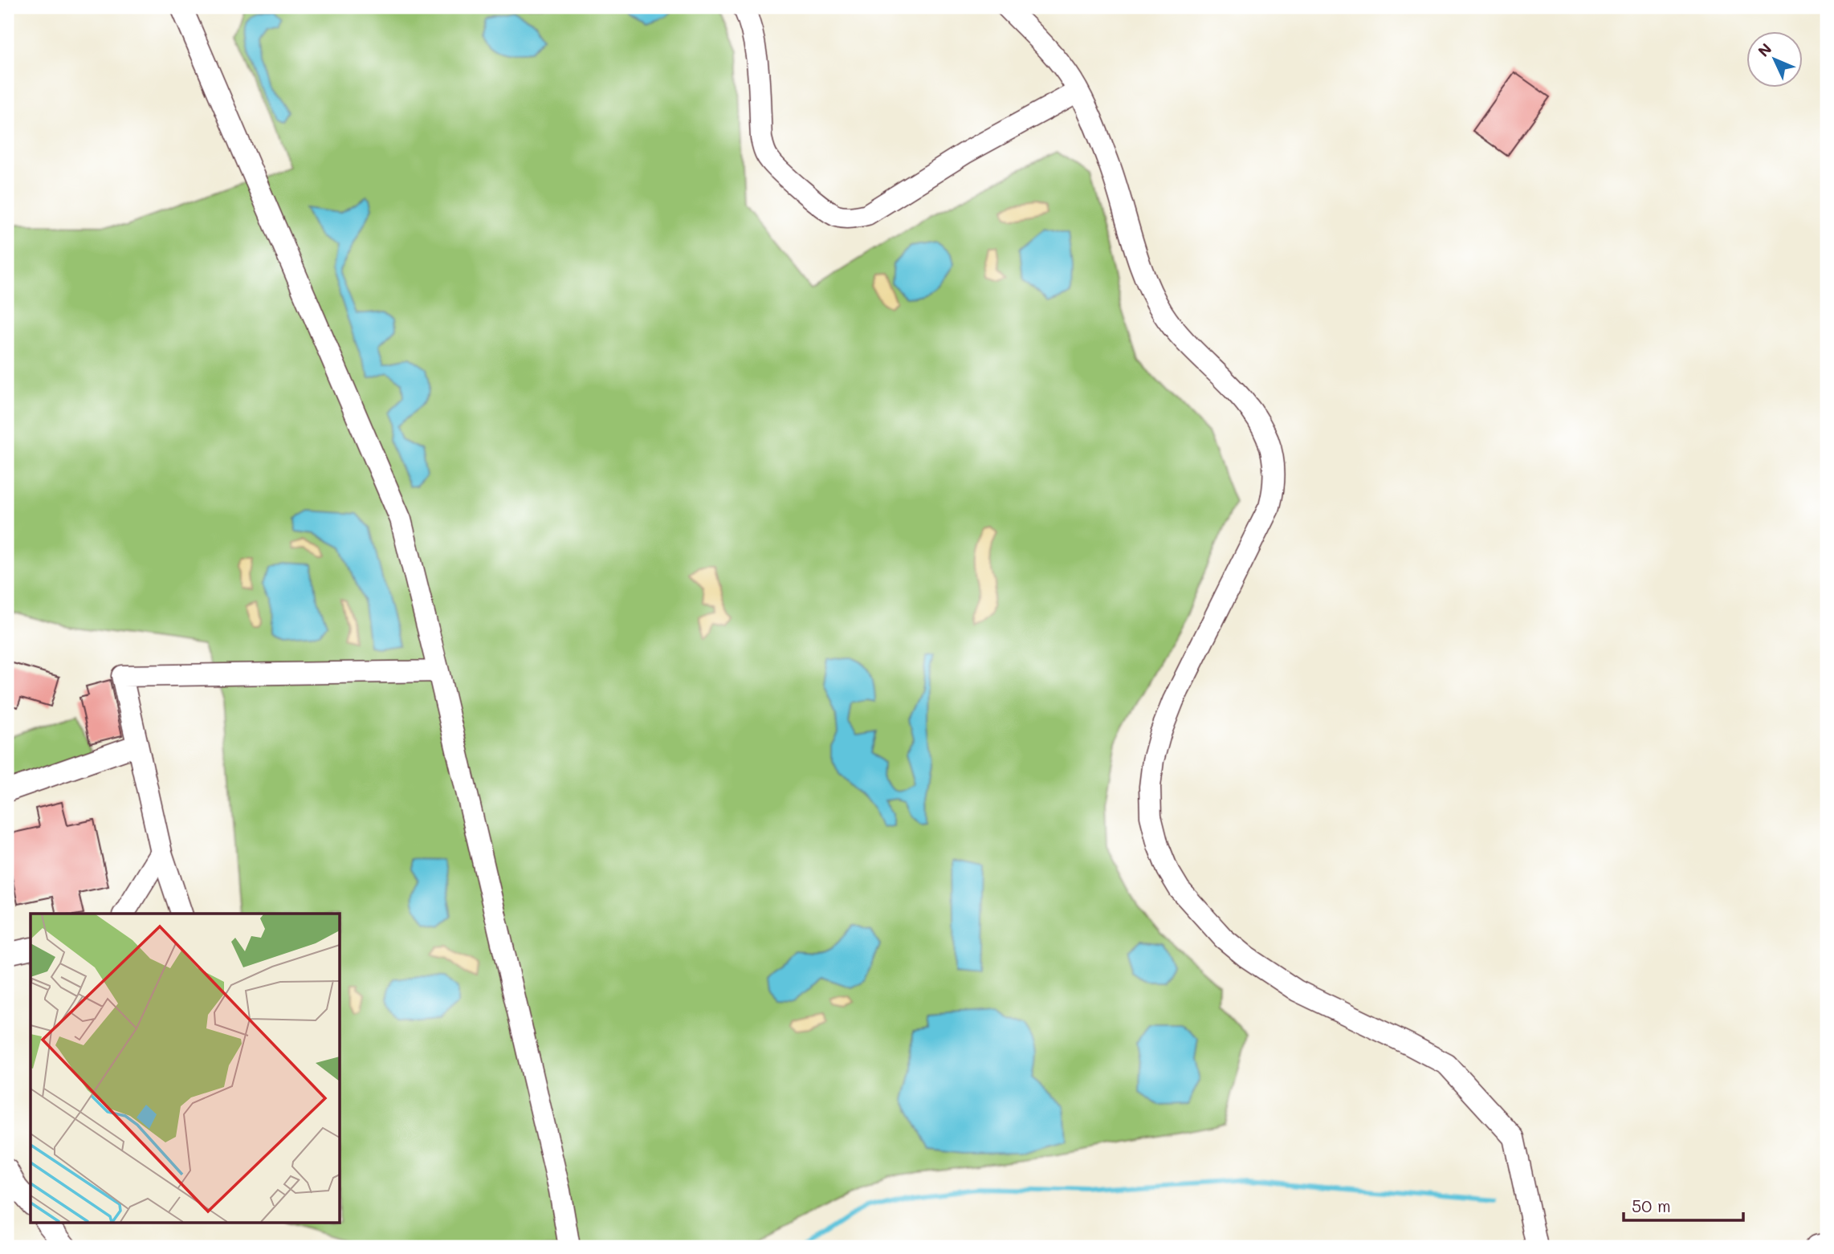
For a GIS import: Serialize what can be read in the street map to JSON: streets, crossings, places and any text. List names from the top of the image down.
{
  "scale_bar": "50 m",
  "north": "top left"
}
